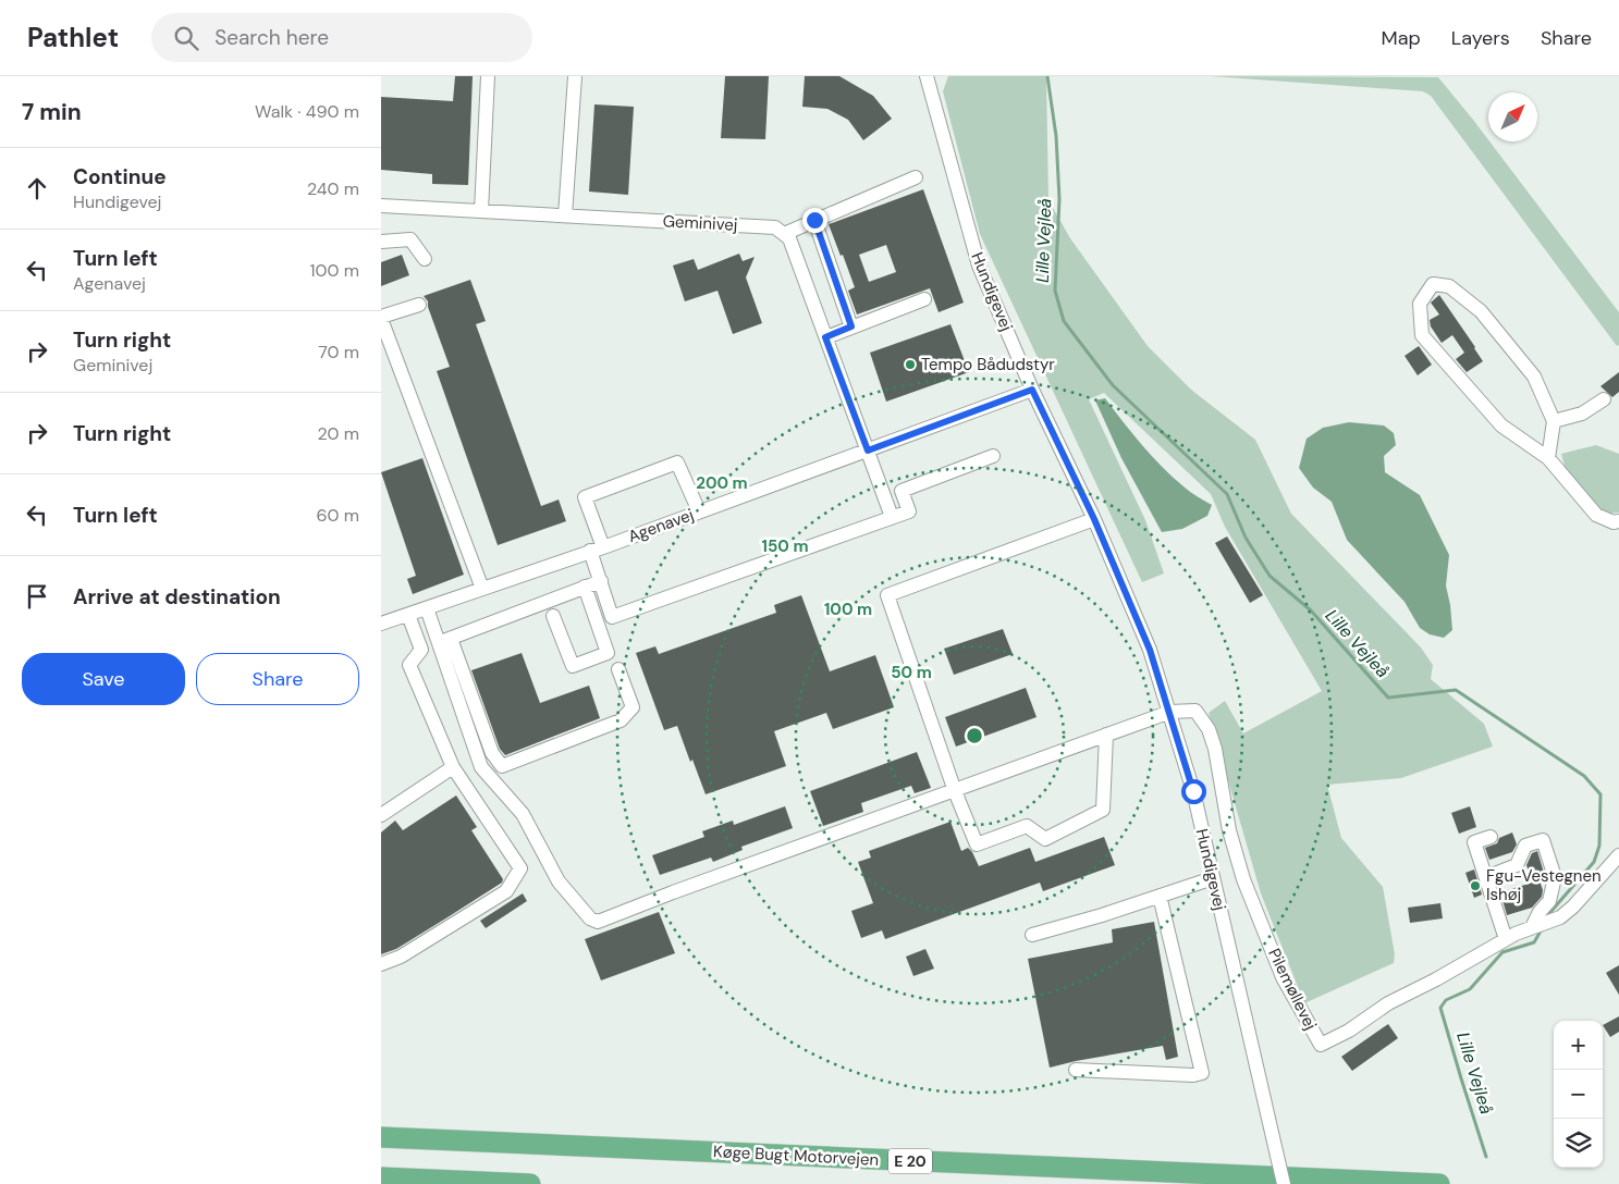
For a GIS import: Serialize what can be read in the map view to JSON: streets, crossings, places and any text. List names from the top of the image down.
{
  "streets": {
    "highway": ["Køge Bugt Motorvejen", "E 20"],
    "street": [
      "Geminivej",
      "Hundigevej",
      "Agenavej",
      "Pilemøllevej"
    ]
  },
  "crossings": [
    ["Hundigevej", "Agenavej"],
    ["Hundigevej", "Pilemøllevej"]
  ],
  "water": ["Lille Vejleå"],
  "places": ["Tempo Bådudstyr", "Fgu-Vestegnen Ishøj"],
  "north": "top right",
  "page": {
    "header": "Pathlet",
    "search": "Search here",
    "nav": ["Map", "Layers", "Share"],
    "heading": ["7 min", "Walk · 490 m"],
    "list": [
      ["Continue", "Hundigevej", "240 m"],
      ["Turn left", "Agenavej", "100 m"],
      ["Turn right", "Geminivej", "70 m"],
      ["Turn right", "20 m"],
      ["Turn left", "60 m"],
      "Arrive at destination"
    ],
    "buttons": ["Save", "Share"],
    "map_buttons": ["+", "−"]
  },
  "rings": [
    "200 m",
    "150 m",
    "100 m",
    "50 m"
  ]
}
